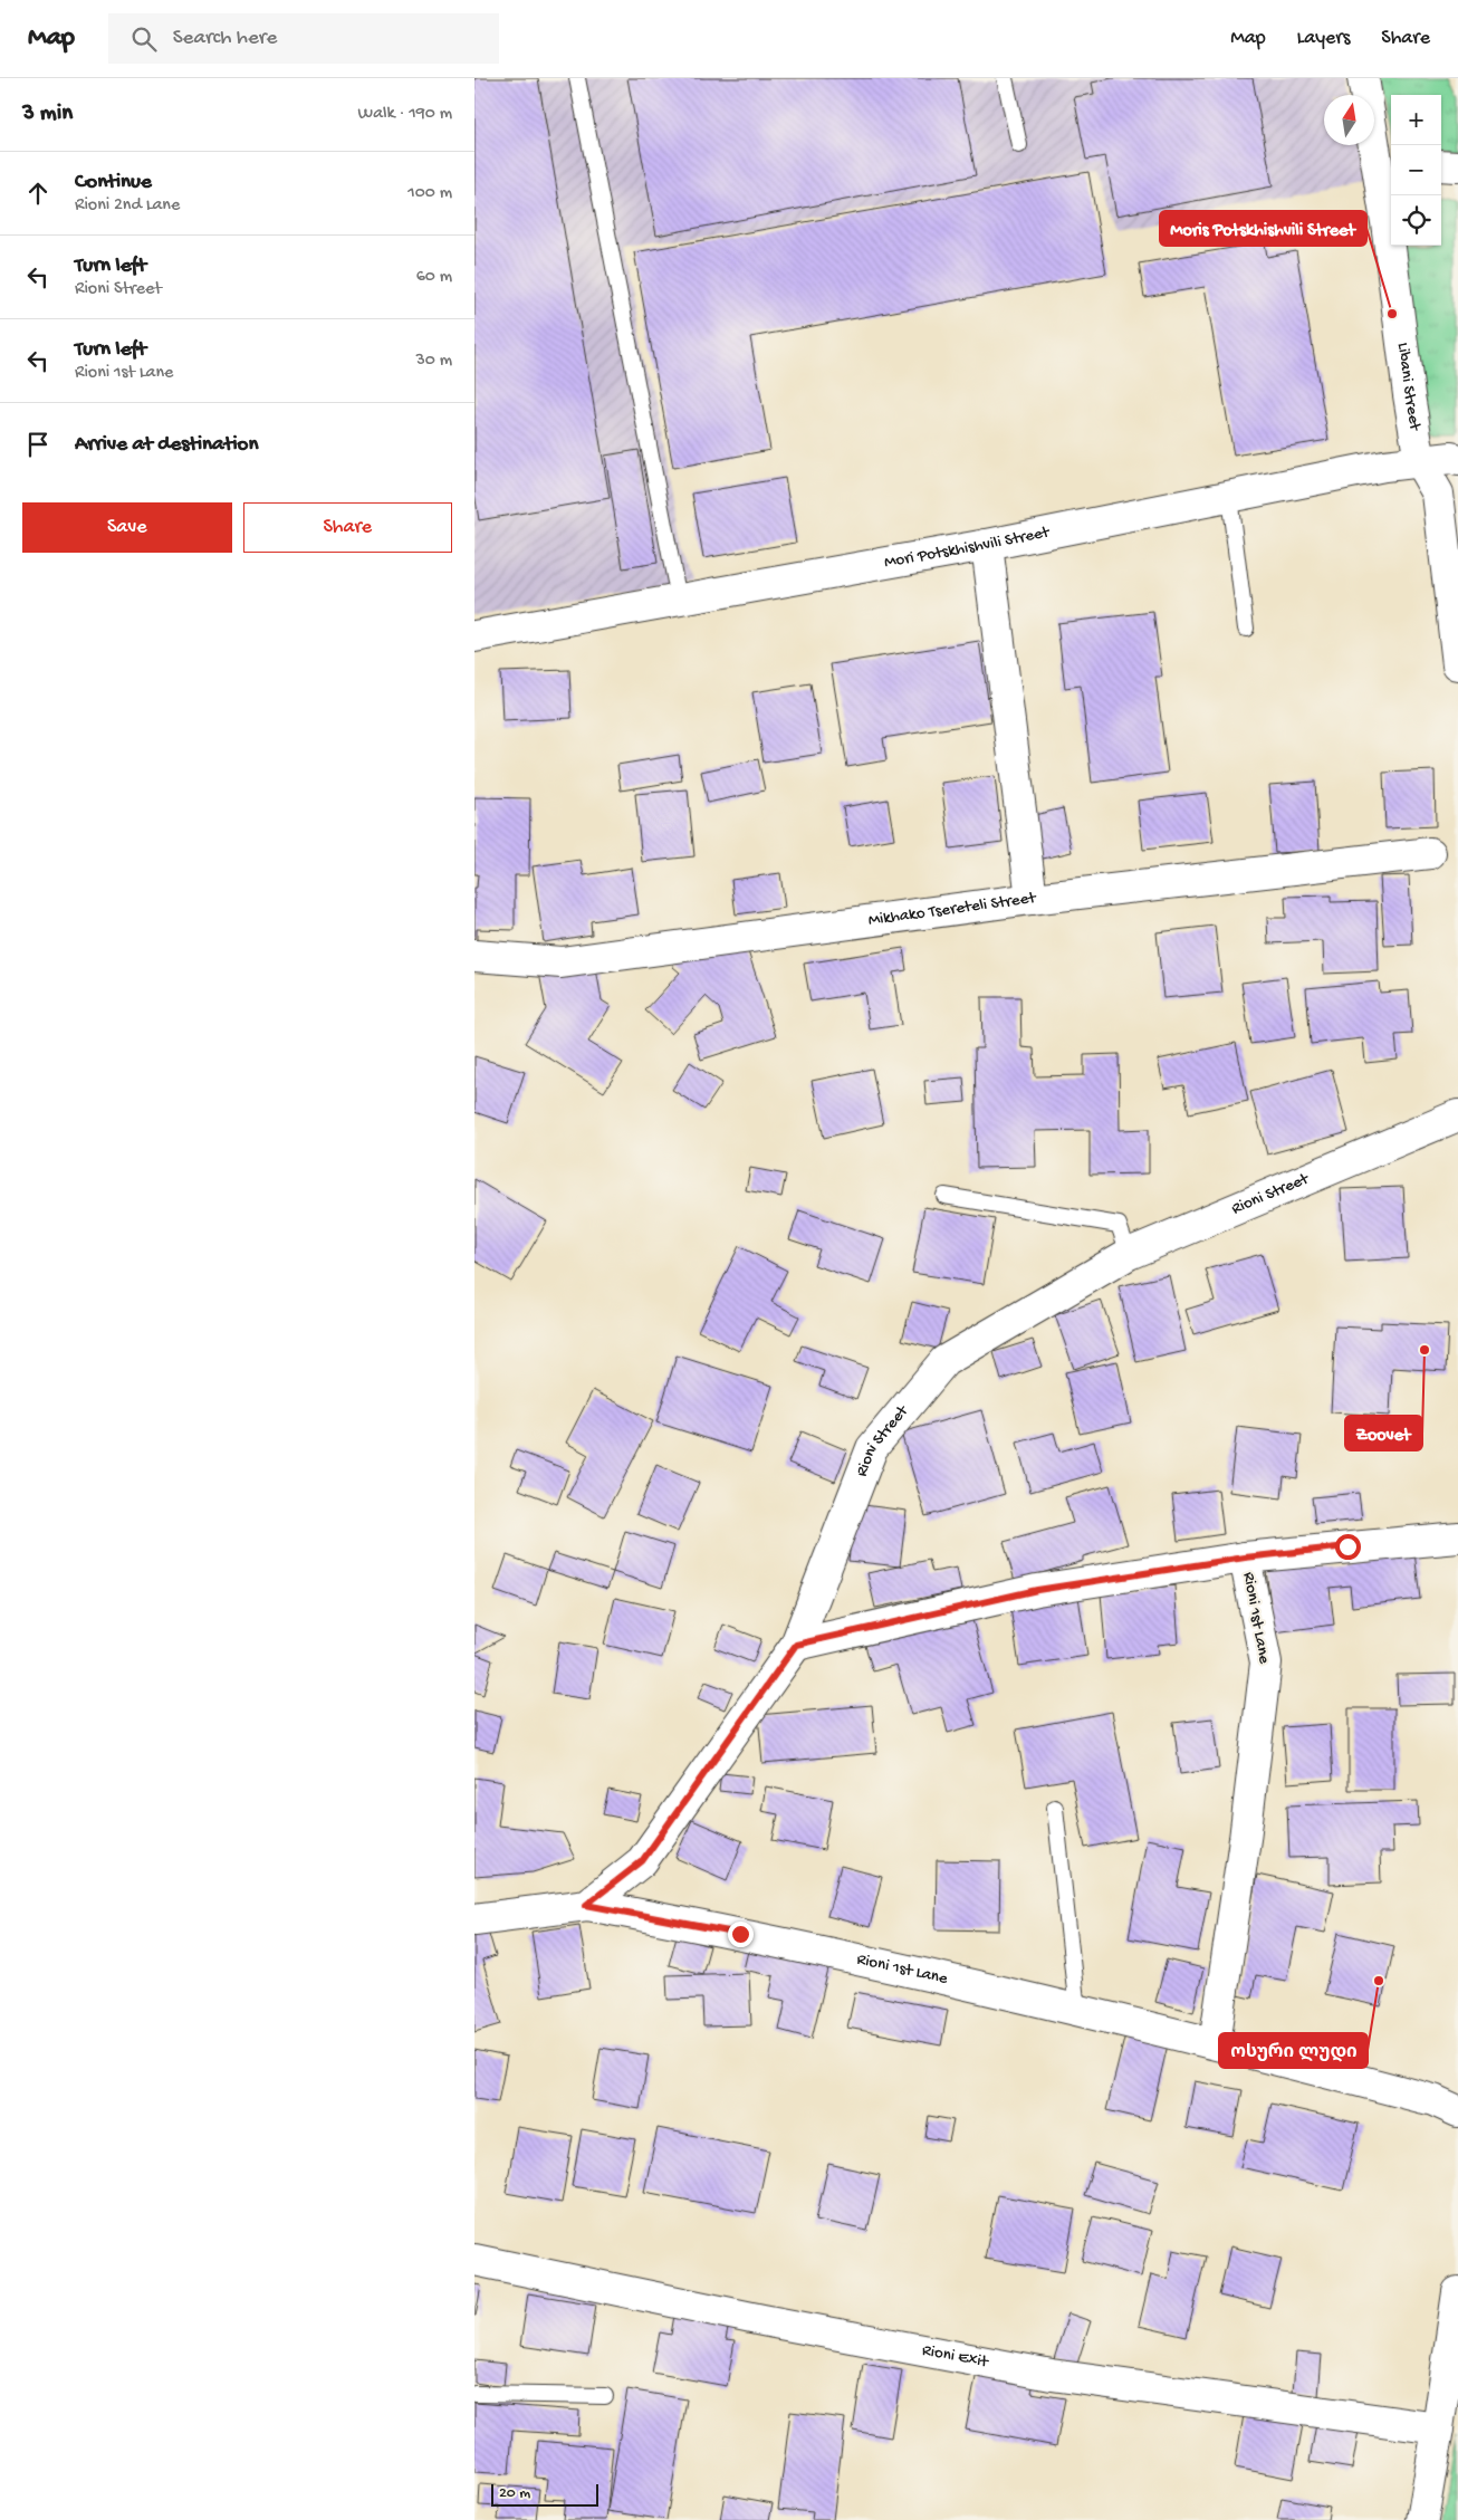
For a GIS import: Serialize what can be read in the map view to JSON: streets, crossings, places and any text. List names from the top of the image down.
{
  "streets": {
    "street": [
      "Libani Street",
      "Mori Potskhishvili Street",
      "Mikhako Tsereteli Street",
      "Rioni Street",
      "Rioni 1st Lane",
      "Rioni Exit"
    ]
  },
  "crossings": [
    ["Libani Street", "Mori Potskhishvili Street"],
    ["Rioni Street", "Rioni 1st Lane"]
  ],
  "places": ["Moris Potskhishvili Street", "Zoovet", "ოსური ლუდი"],
  "scale_bar": "20 m",
  "north": "top",
  "page": {
    "header": "Map",
    "search": "Search here",
    "nav": ["Map", "Layers", "Share"],
    "heading": ["3 min", "Walk · 190 m"],
    "map_buttons": ["+", "−"],
    "list": [
      ["Continue", "Rioni 2nd Lane", "100 m"],
      ["Turn left", "Rioni Street", "60 m"],
      ["Turn left", "Rioni 1st Lane", "30 m"],
      "Arrive at destination"
    ],
    "buttons": ["Save", "Share"],
    "scale": "20 m"
  }
}
